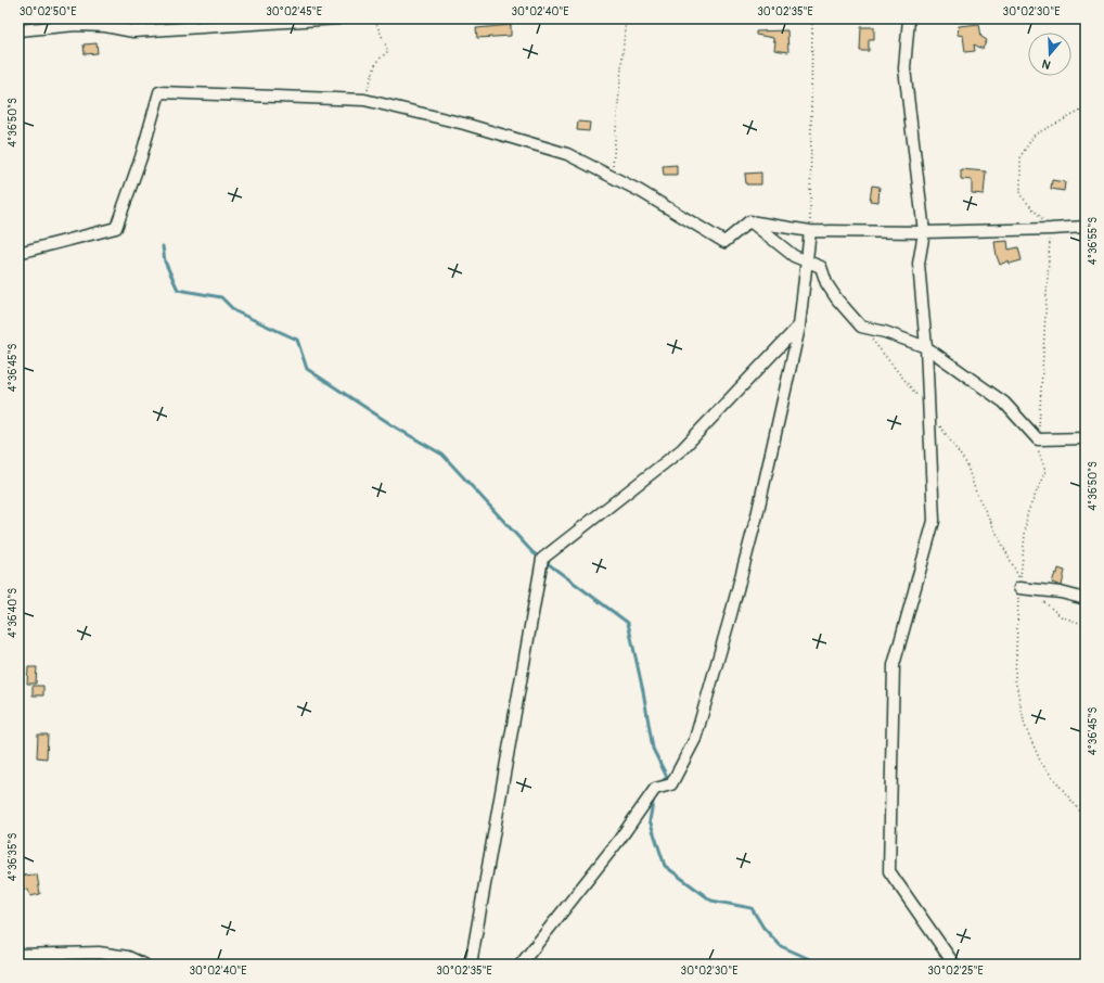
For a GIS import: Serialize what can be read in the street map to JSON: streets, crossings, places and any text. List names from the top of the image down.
{
  "north": "bottom",
  "coordinates": [
    "30°02'50\"E",
    "30°02'45\"E",
    "30°02'40\"E",
    "30°02'35\"E",
    "30°02'30\"E",
    "4°36'50\"S",
    "4°36'55\"S",
    "4°36'45\"S",
    "4°36'40\"S",
    "4°36'35\"S",
    "30°02'25\"E"
  ]
}
